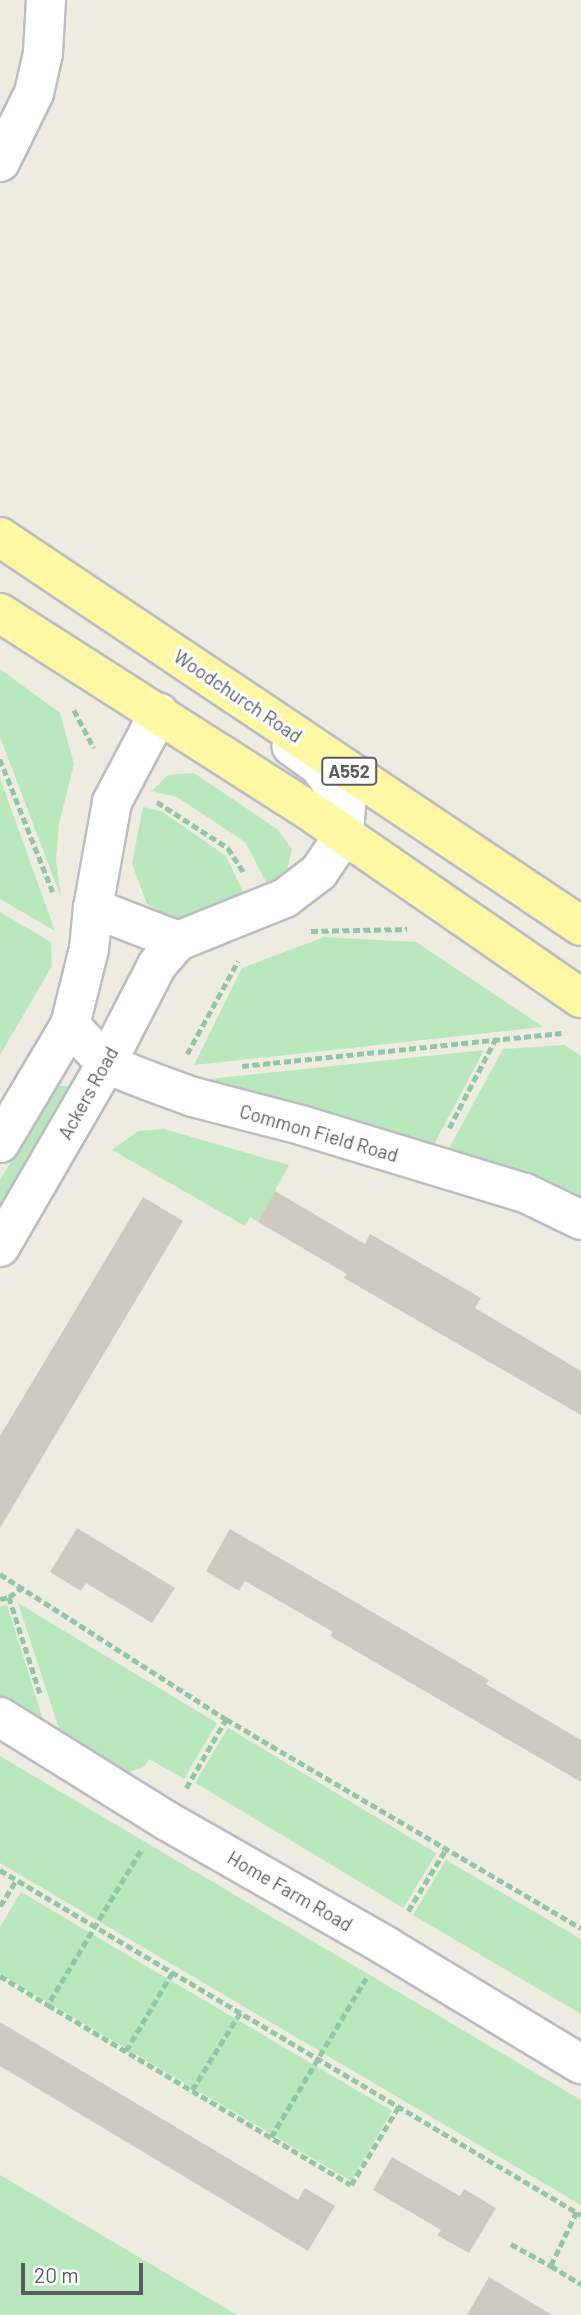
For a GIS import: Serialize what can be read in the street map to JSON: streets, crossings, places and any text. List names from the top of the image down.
{
  "streets": {
    "main road": ["Woodchurch Road", "A552"],
    "street": ["Ackers Road", "Common Field Road", "Home Farm Road"]
  },
  "crossings": [
    ["A552", "Ackers Road"],
    ["Ackers Road", "Common Field Road"]
  ],
  "scale_bar": "20 m"
}
